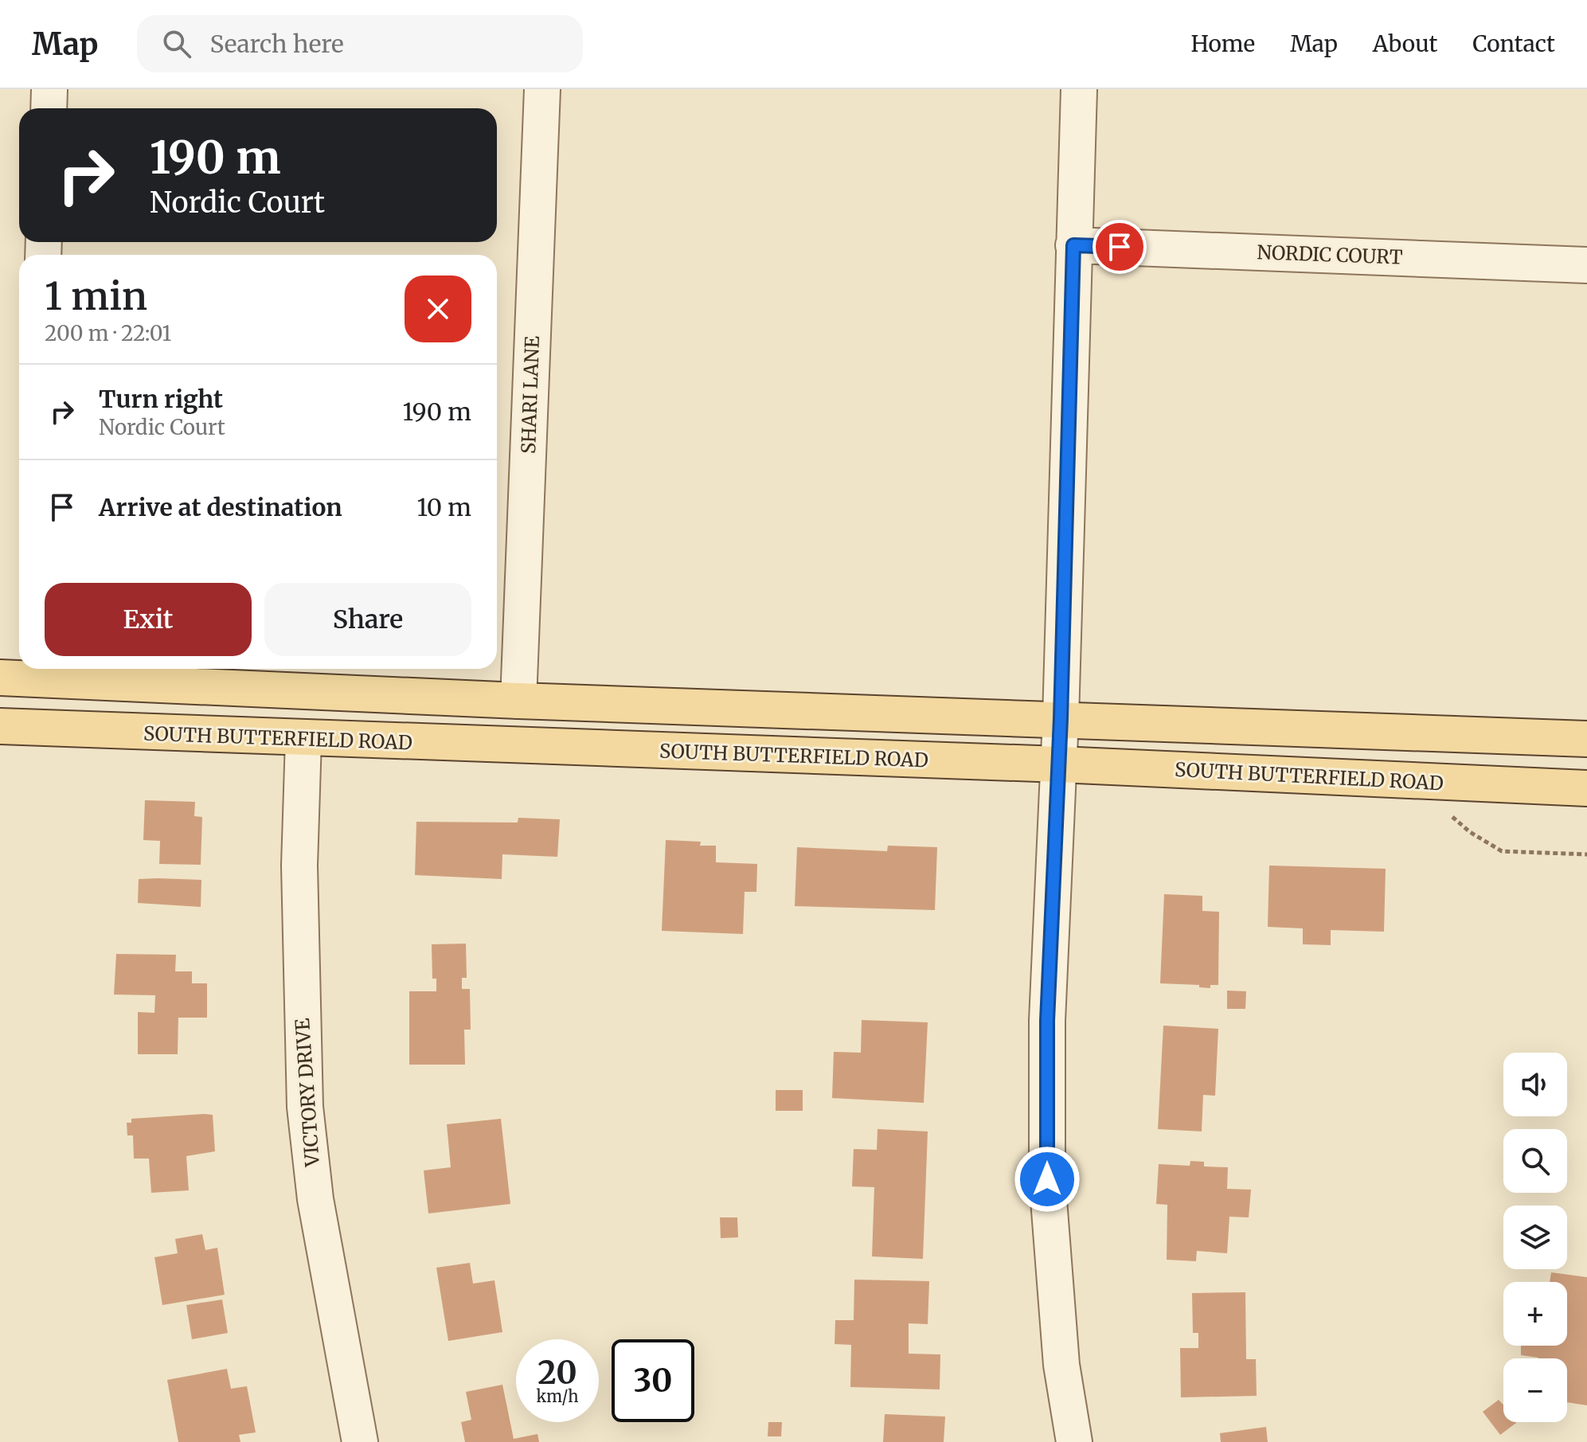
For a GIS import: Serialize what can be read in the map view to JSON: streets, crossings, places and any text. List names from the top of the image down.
{
  "streets": {
    "main road": ["SOUTH BUTTERFIELD ROAD"],
    "street": ["NORDIC COURT", "SHARI LANE", "VICTORY DRIVE"]
  },
  "crossings": [
    ["SOUTH BUTTERFIELD ROAD", "VICTORY DRIVE"]
  ],
  "page": {
    "header": "Map",
    "search": "Search here",
    "nav": [
      "Home",
      "Map",
      "About",
      "Contact"
    ],
    "turn": ["190 m", "Nordic Court"],
    "heading": ["1 min", "200 m · 22:01"],
    "list": [
      {
        "name": "Turn right",
        "note": "Nordic Court",
        "value": "190 m"
      },
      {
        "name": "Arrive at destination",
        "value": "10 m"
      }
    ],
    "buttons": ["Exit", "Share"],
    "map_buttons": ["+", "−"],
    "speed": "20 km/h",
    "limit": "30"
  }
}
